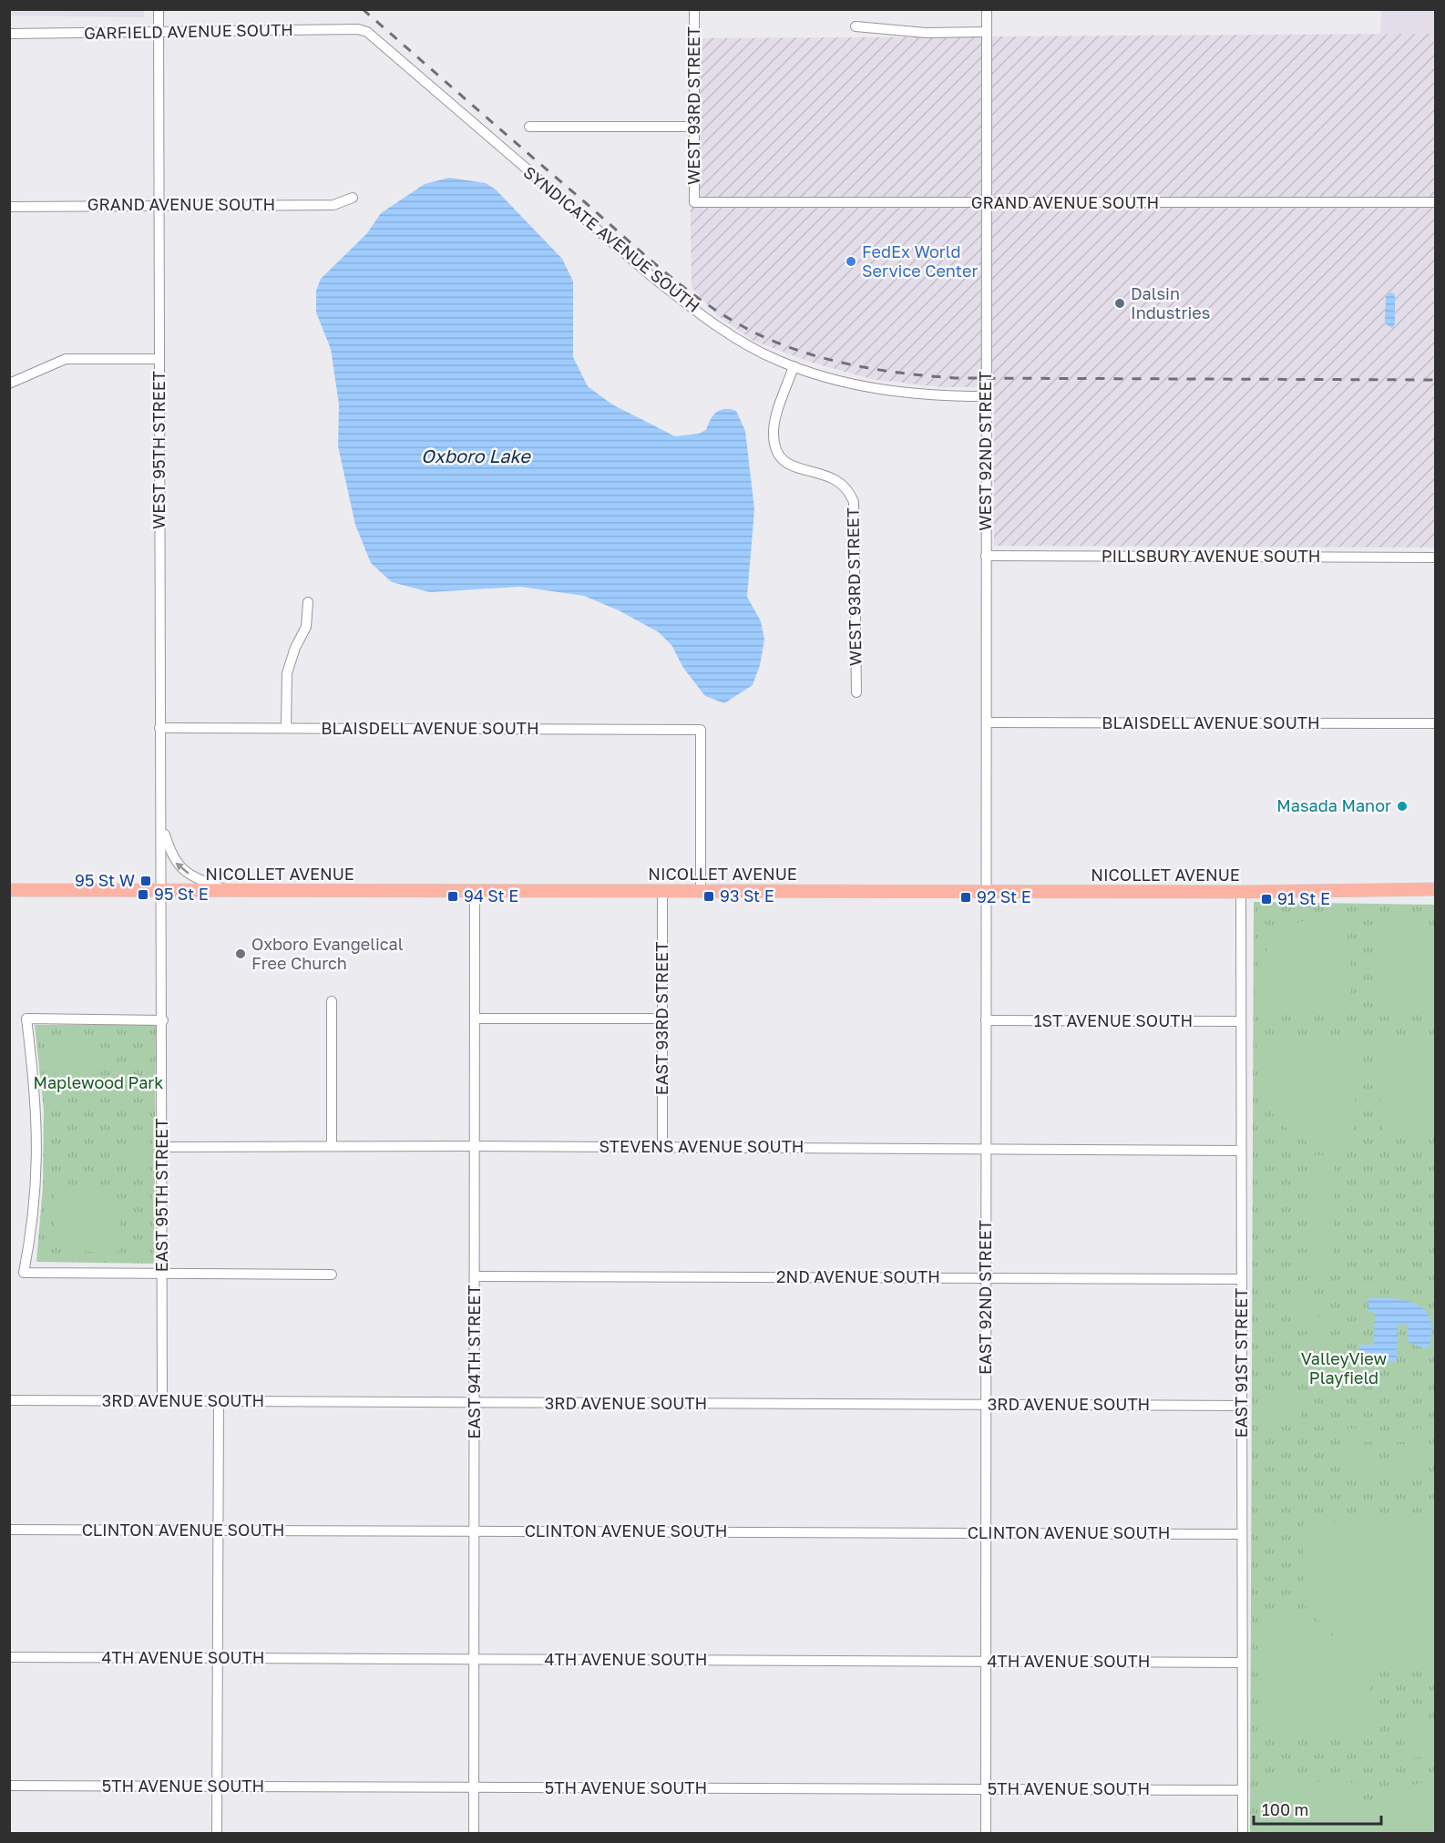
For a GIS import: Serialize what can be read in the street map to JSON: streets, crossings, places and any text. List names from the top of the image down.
{
  "streets": {
    "main road": ["NICOLLET AVENUE"],
    "street": [
      "GARFIELD AVENUE SOUTH",
      "WEST 93RD STREET",
      "GRAND AVENUE SOUTH",
      "SYNDICATE AVENUE SOUTH",
      "WEST 95TH STREET",
      "WEST 92ND STREET",
      "PILLSBURY AVENUE SOUTH",
      "BLAISDELL AVENUE SOUTH",
      "EAST 93RD STREET",
      "1ST AVENUE SOUTH",
      "STEVENS AVENUE SOUTH",
      "EAST 95TH STREET",
      "2ND AVENUE SOUTH",
      "EAST 92ND STREET",
      "EAST 94TH STREET",
      "EAST 91ST STREET",
      "3RD AVENUE SOUTH",
      "CLINTON AVENUE SOUTH",
      "4TH AVENUE SOUTH",
      "5TH AVENUE SOUTH"
    ]
  },
  "crossings": [
    ["GARFIELD AVENUE SOUTH", "SYNDICATE AVENUE SOUTH"],
    ["GARFIELD AVENUE SOUTH", "WEST 95TH STREET"],
    ["WEST 93RD STREET", "GRAND AVENUE SOUTH"],
    ["WEST 93RD STREET", "SYNDICATE AVENUE SOUTH"],
    ["GRAND AVENUE SOUTH", "WEST 95TH STREET"],
    ["GRAND AVENUE SOUTH", "WEST 92ND STREET"],
    ["SYNDICATE AVENUE SOUTH", "WEST 92ND STREET"],
    ["WEST 95TH STREET", "BLAISDELL AVENUE SOUTH"],
    ["WEST 95TH STREET", "NICOLLET AVENUE"],
    ["WEST 95TH STREET", "EAST 95TH STREET"],
    ["WEST 92ND STREET", "PILLSBURY AVENUE SOUTH"],
    ["WEST 92ND STREET", "BLAISDELL AVENUE SOUTH"],
    ["WEST 92ND STREET", "NICOLLET AVENUE"],
    ["WEST 92ND STREET", "EAST 92ND STREET"],
    ["BLAISDELL AVENUE SOUTH", "NICOLLET AVENUE"],
    ["NICOLLET AVENUE", "EAST 93RD STREET"],
    ["NICOLLET AVENUE", "EAST 95TH STREET"],
    ["NICOLLET AVENUE", "EAST 92ND STREET"],
    ["NICOLLET AVENUE", "EAST 94TH STREET"],
    ["NICOLLET AVENUE", "EAST 91ST STREET"],
    ["EAST 93RD STREET", "STEVENS AVENUE SOUTH"],
    ["1ST AVENUE SOUTH", "EAST 92ND STREET"],
    ["1ST AVENUE SOUTH", "EAST 91ST STREET"],
    ["STEVENS AVENUE SOUTH", "EAST 95TH STREET"],
    ["STEVENS AVENUE SOUTH", "EAST 92ND STREET"],
    ["STEVENS AVENUE SOUTH", "EAST 94TH STREET"],
    ["STEVENS AVENUE SOUTH", "EAST 91ST STREET"],
    ["EAST 95TH STREET", "3RD AVENUE SOUTH"],
    ["2ND AVENUE SOUTH", "EAST 92ND STREET"],
    ["2ND AVENUE SOUTH", "EAST 94TH STREET"],
    ["2ND AVENUE SOUTH", "EAST 91ST STREET"],
    ["EAST 92ND STREET", "3RD AVENUE SOUTH"],
    ["EAST 92ND STREET", "CLINTON AVENUE SOUTH"],
    ["EAST 92ND STREET", "4TH AVENUE SOUTH"],
    ["EAST 92ND STREET", "5TH AVENUE SOUTH"],
    ["EAST 94TH STREET", "3RD AVENUE SOUTH"],
    ["EAST 94TH STREET", "CLINTON AVENUE SOUTH"],
    ["EAST 94TH STREET", "4TH AVENUE SOUTH"],
    ["EAST 94TH STREET", "5TH AVENUE SOUTH"],
    ["EAST 91ST STREET", "3RD AVENUE SOUTH"],
    ["EAST 91ST STREET", "CLINTON AVENUE SOUTH"],
    ["EAST 91ST STREET", "4TH AVENUE SOUTH"],
    ["EAST 91ST STREET", "5TH AVENUE SOUTH"]
  ],
  "water": ["Oxboro Lake"],
  "parks": ["Maplewood Park", "ValleyView Playfield"],
  "places": {
    "other": [
      "FedEx World Service Center",
      "Dalsin Industries",
      "Masada Manor",
      "Oxboro Evangelical Free Church"
    ],
    "transit": [
      "95 St W",
      "95 St E",
      "94 St E",
      "93 St E",
      "92 St E",
      "91 St E"
    ]
  },
  "scale_bar": "100 m"
}
